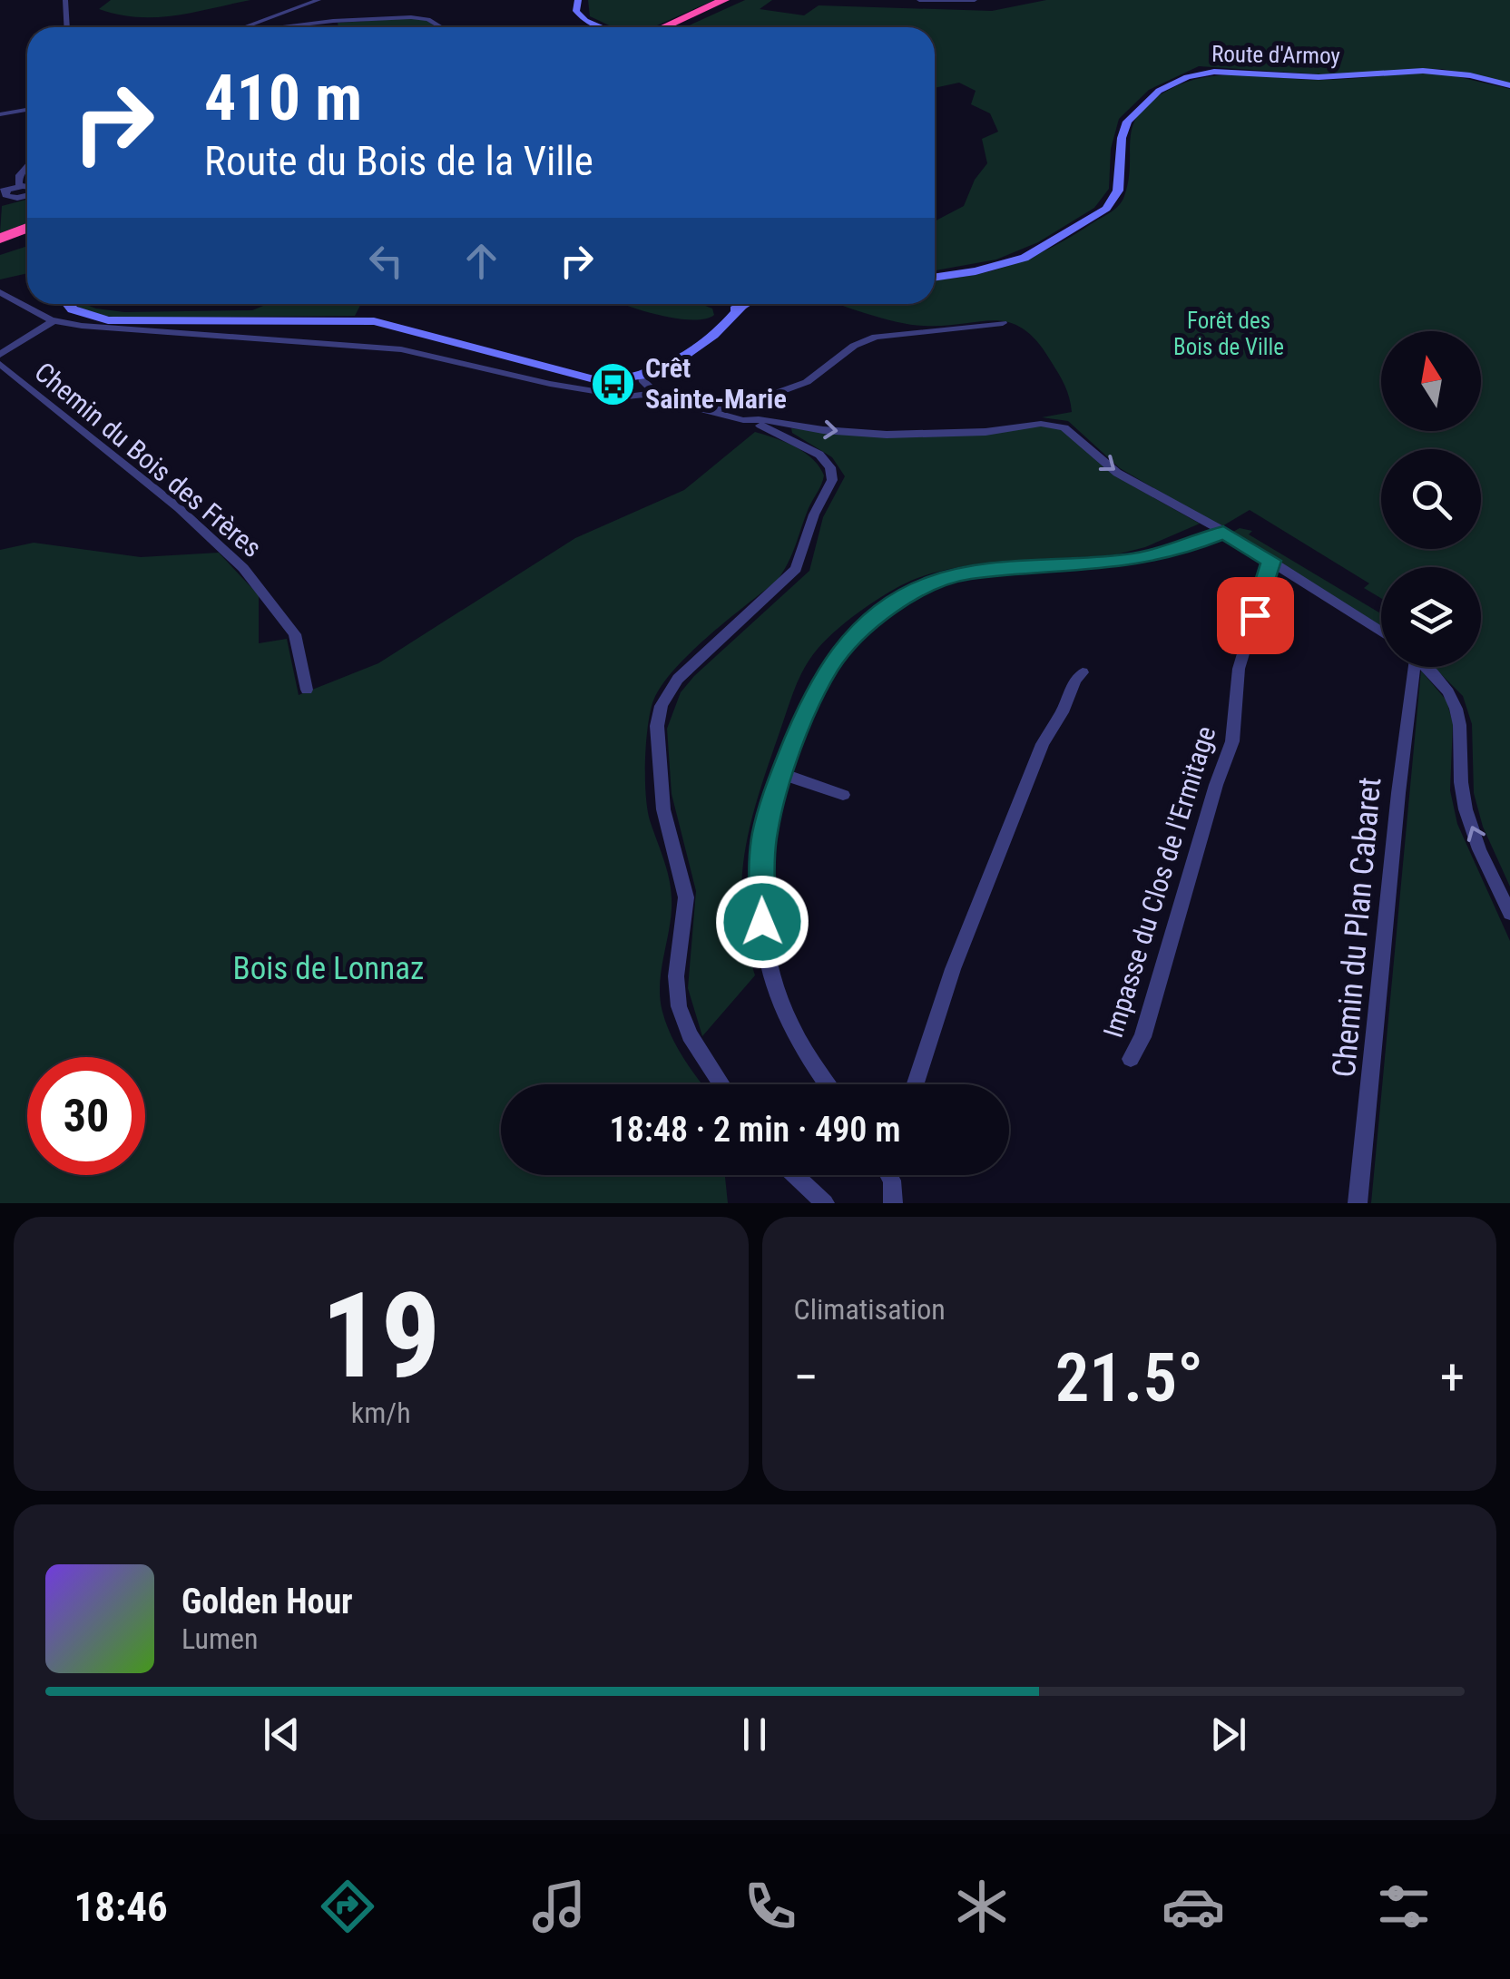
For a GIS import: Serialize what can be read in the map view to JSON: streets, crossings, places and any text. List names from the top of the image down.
{
  "streets": {
    "main road": ["Route d'Armoy"],
    "street": ["Chemin du Bois des Frères", "Impasse du Clos de l'Ermitage", "Chemin du Plan Cabaret"]
  },
  "parks": ["Forêt des Bois de Ville", "Bois de Lonnaz"],
  "places": {
    "bus stop": ["Crêt Sainte-Marie"]
  },
  "north": "top",
  "page": {
    "turn": ["410 m", "Route du Bois de la Ville"],
    "limit": "30",
    "trip": "18:48 · 2 min · 490 m",
    "tile": [
      ["19", "km/h"],
      "Climatisation"
    ],
    "heat": ["−", "21.5°", "+"],
    "song": ["Golden Hour", "Lumen"],
    "tabs": "18:46"
  }
}
